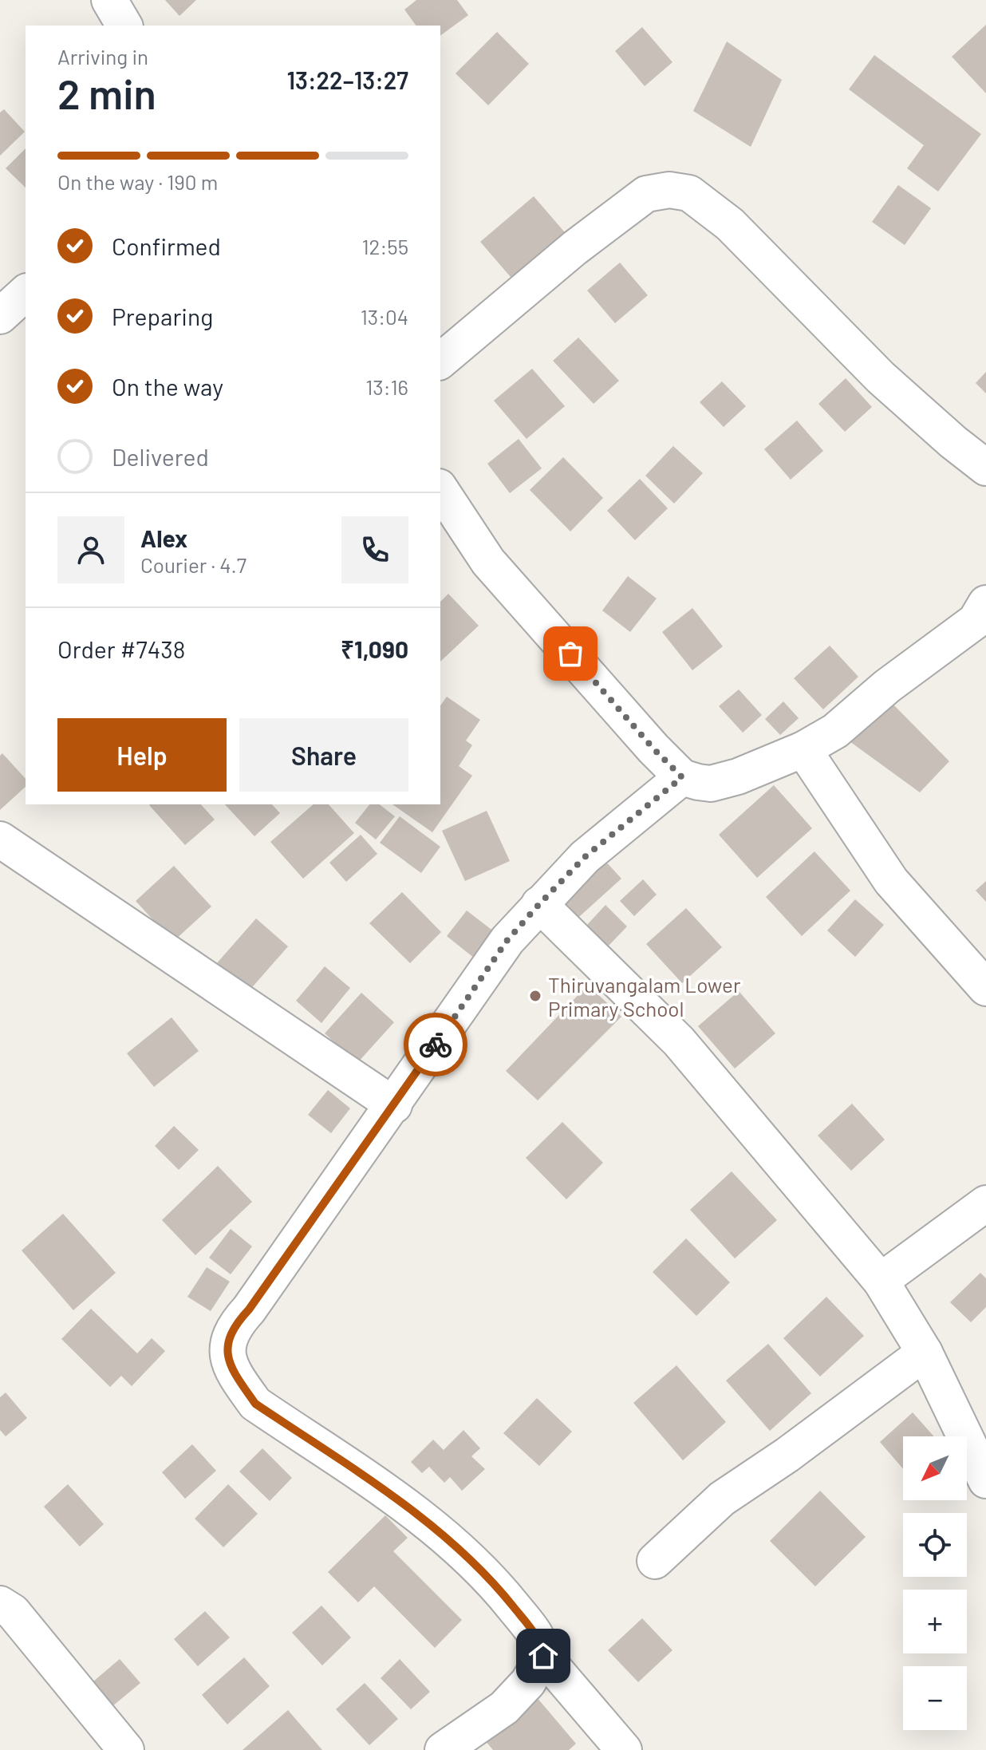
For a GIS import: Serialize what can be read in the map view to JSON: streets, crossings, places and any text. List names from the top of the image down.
{
  "places": ["Thiruvangalam Lower Primary School"],
  "north": "bottom left",
  "page": {
    "heading": ["2 min", "Arriving in", "13:22–13:27"],
    "panel": [
      "Alex",
      "Courier · 4.7",
      "Order #7438",
      "₹1,090"
    ],
    "bar": "On the way · 190 m",
    "list": [
      ["Confirmed", "12:55"],
      ["Preparing", "13:04"],
      ["On the way", "13:16"],
      "Delivered"
    ],
    "buttons": ["Help", "Share"],
    "map_buttons": ["+", "−"]
  }
}
